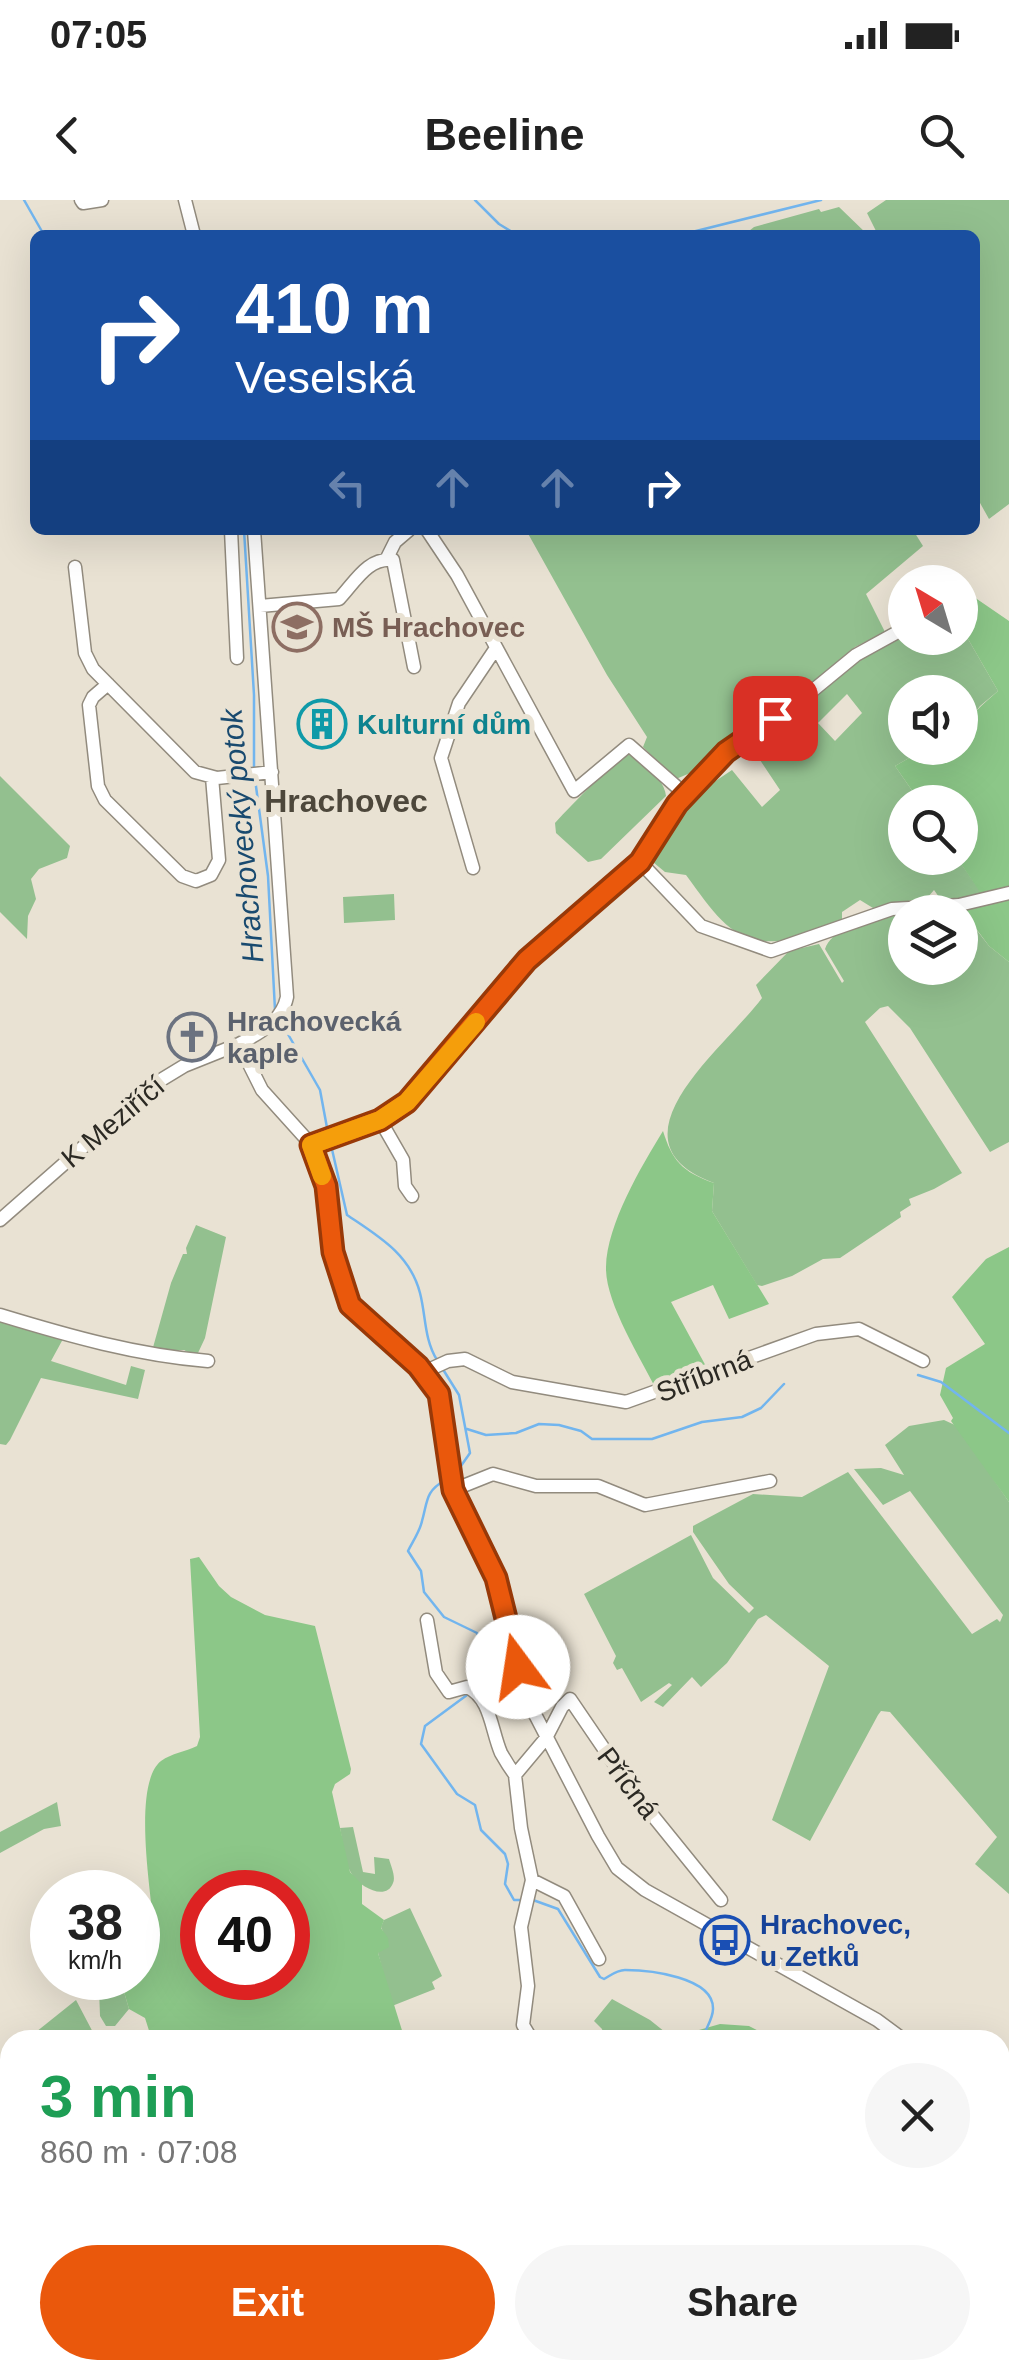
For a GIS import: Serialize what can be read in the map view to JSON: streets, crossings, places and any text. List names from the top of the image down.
{
  "streets": {
    "street": ["K Meziříčí", "Stříbrná", "Příčná"]
  },
  "districts": ["Hrachovec"],
  "water": ["Hrachovecký potok"],
  "places": {
    "school or university": ["MŠ Hrachovec"],
    "building": ["Kulturní dům"],
    "church": ["Hrachovecká kaple"],
    "bus stop": ["Hrachovec, u Zetků"]
  },
  "north": "top left",
  "page": {
    "status": "07:05",
    "header": "Beeline",
    "turn": ["410 m", "Veselská"],
    "speed": "38 km/h",
    "limit": "40",
    "heading": ["3 min", "860 m · 07:08"],
    "buttons": ["Exit", "Share"]
  }
}
